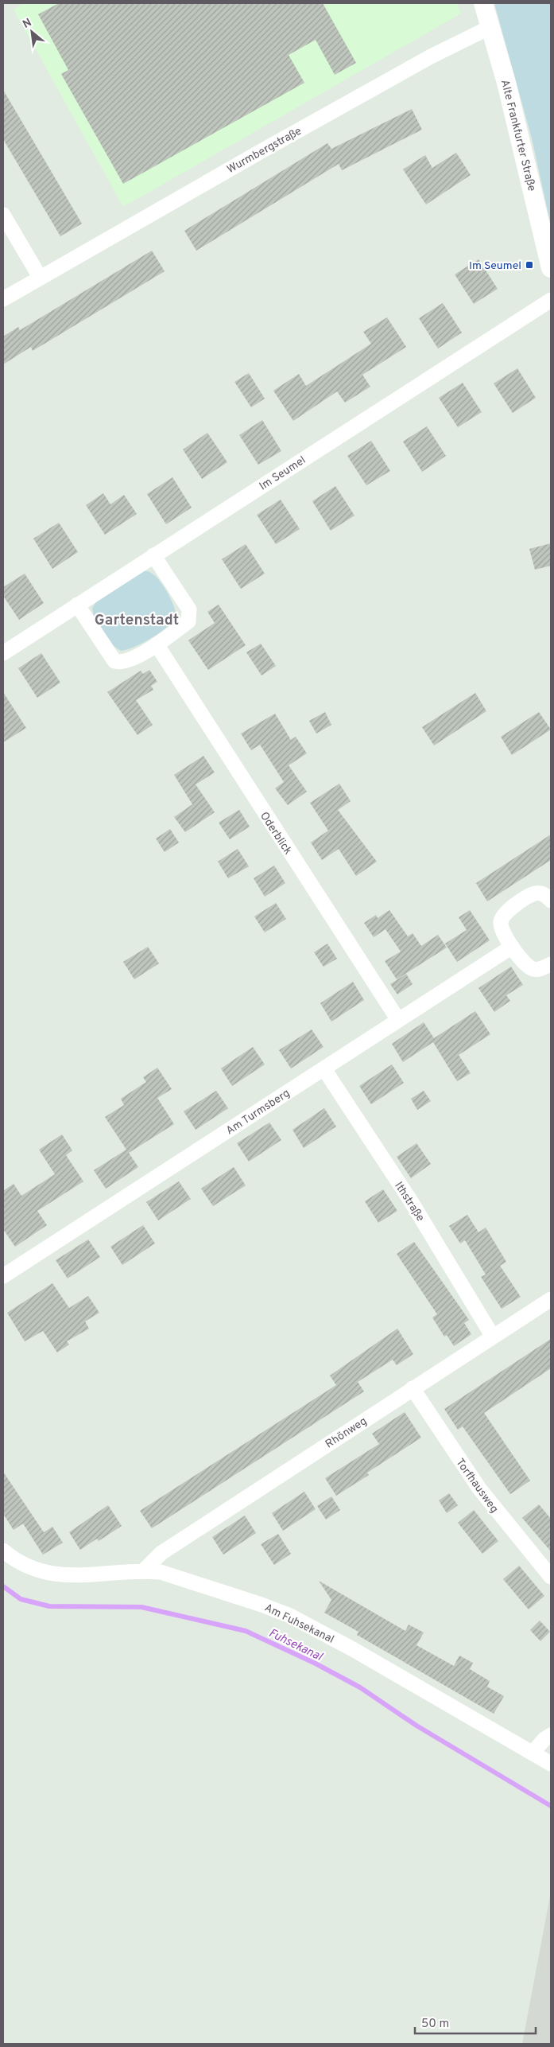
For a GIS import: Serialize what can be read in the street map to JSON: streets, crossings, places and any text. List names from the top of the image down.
{
  "streets": {
    "street": [
      "Alte Frankfurter Straße",
      "Wurmbergstraße",
      "Im Seumel",
      "Oderblick",
      "Am Turmsberg",
      "Ithstraße",
      "Rhönweg",
      "Torfhausweg",
      "Am Fuhsekanal"
    ]
  },
  "crossings": [
    ["Alte Frankfurter Straße", "Wurmbergstraße"],
    ["Oderblick", "Am Turmsberg"],
    ["Am Turmsberg", "Ithstraße"],
    ["Ithstraße", "Rhönweg"],
    ["Rhönweg", "Torfhausweg"],
    ["Rhönweg", "Am Fuhsekanal"]
  ],
  "districts": ["Gartenstadt"],
  "water": ["Fuhsekanal"],
  "places": {
    "transit": ["Im Seumel"]
  },
  "scale_bar": "50 m",
  "north": "top left"
}
